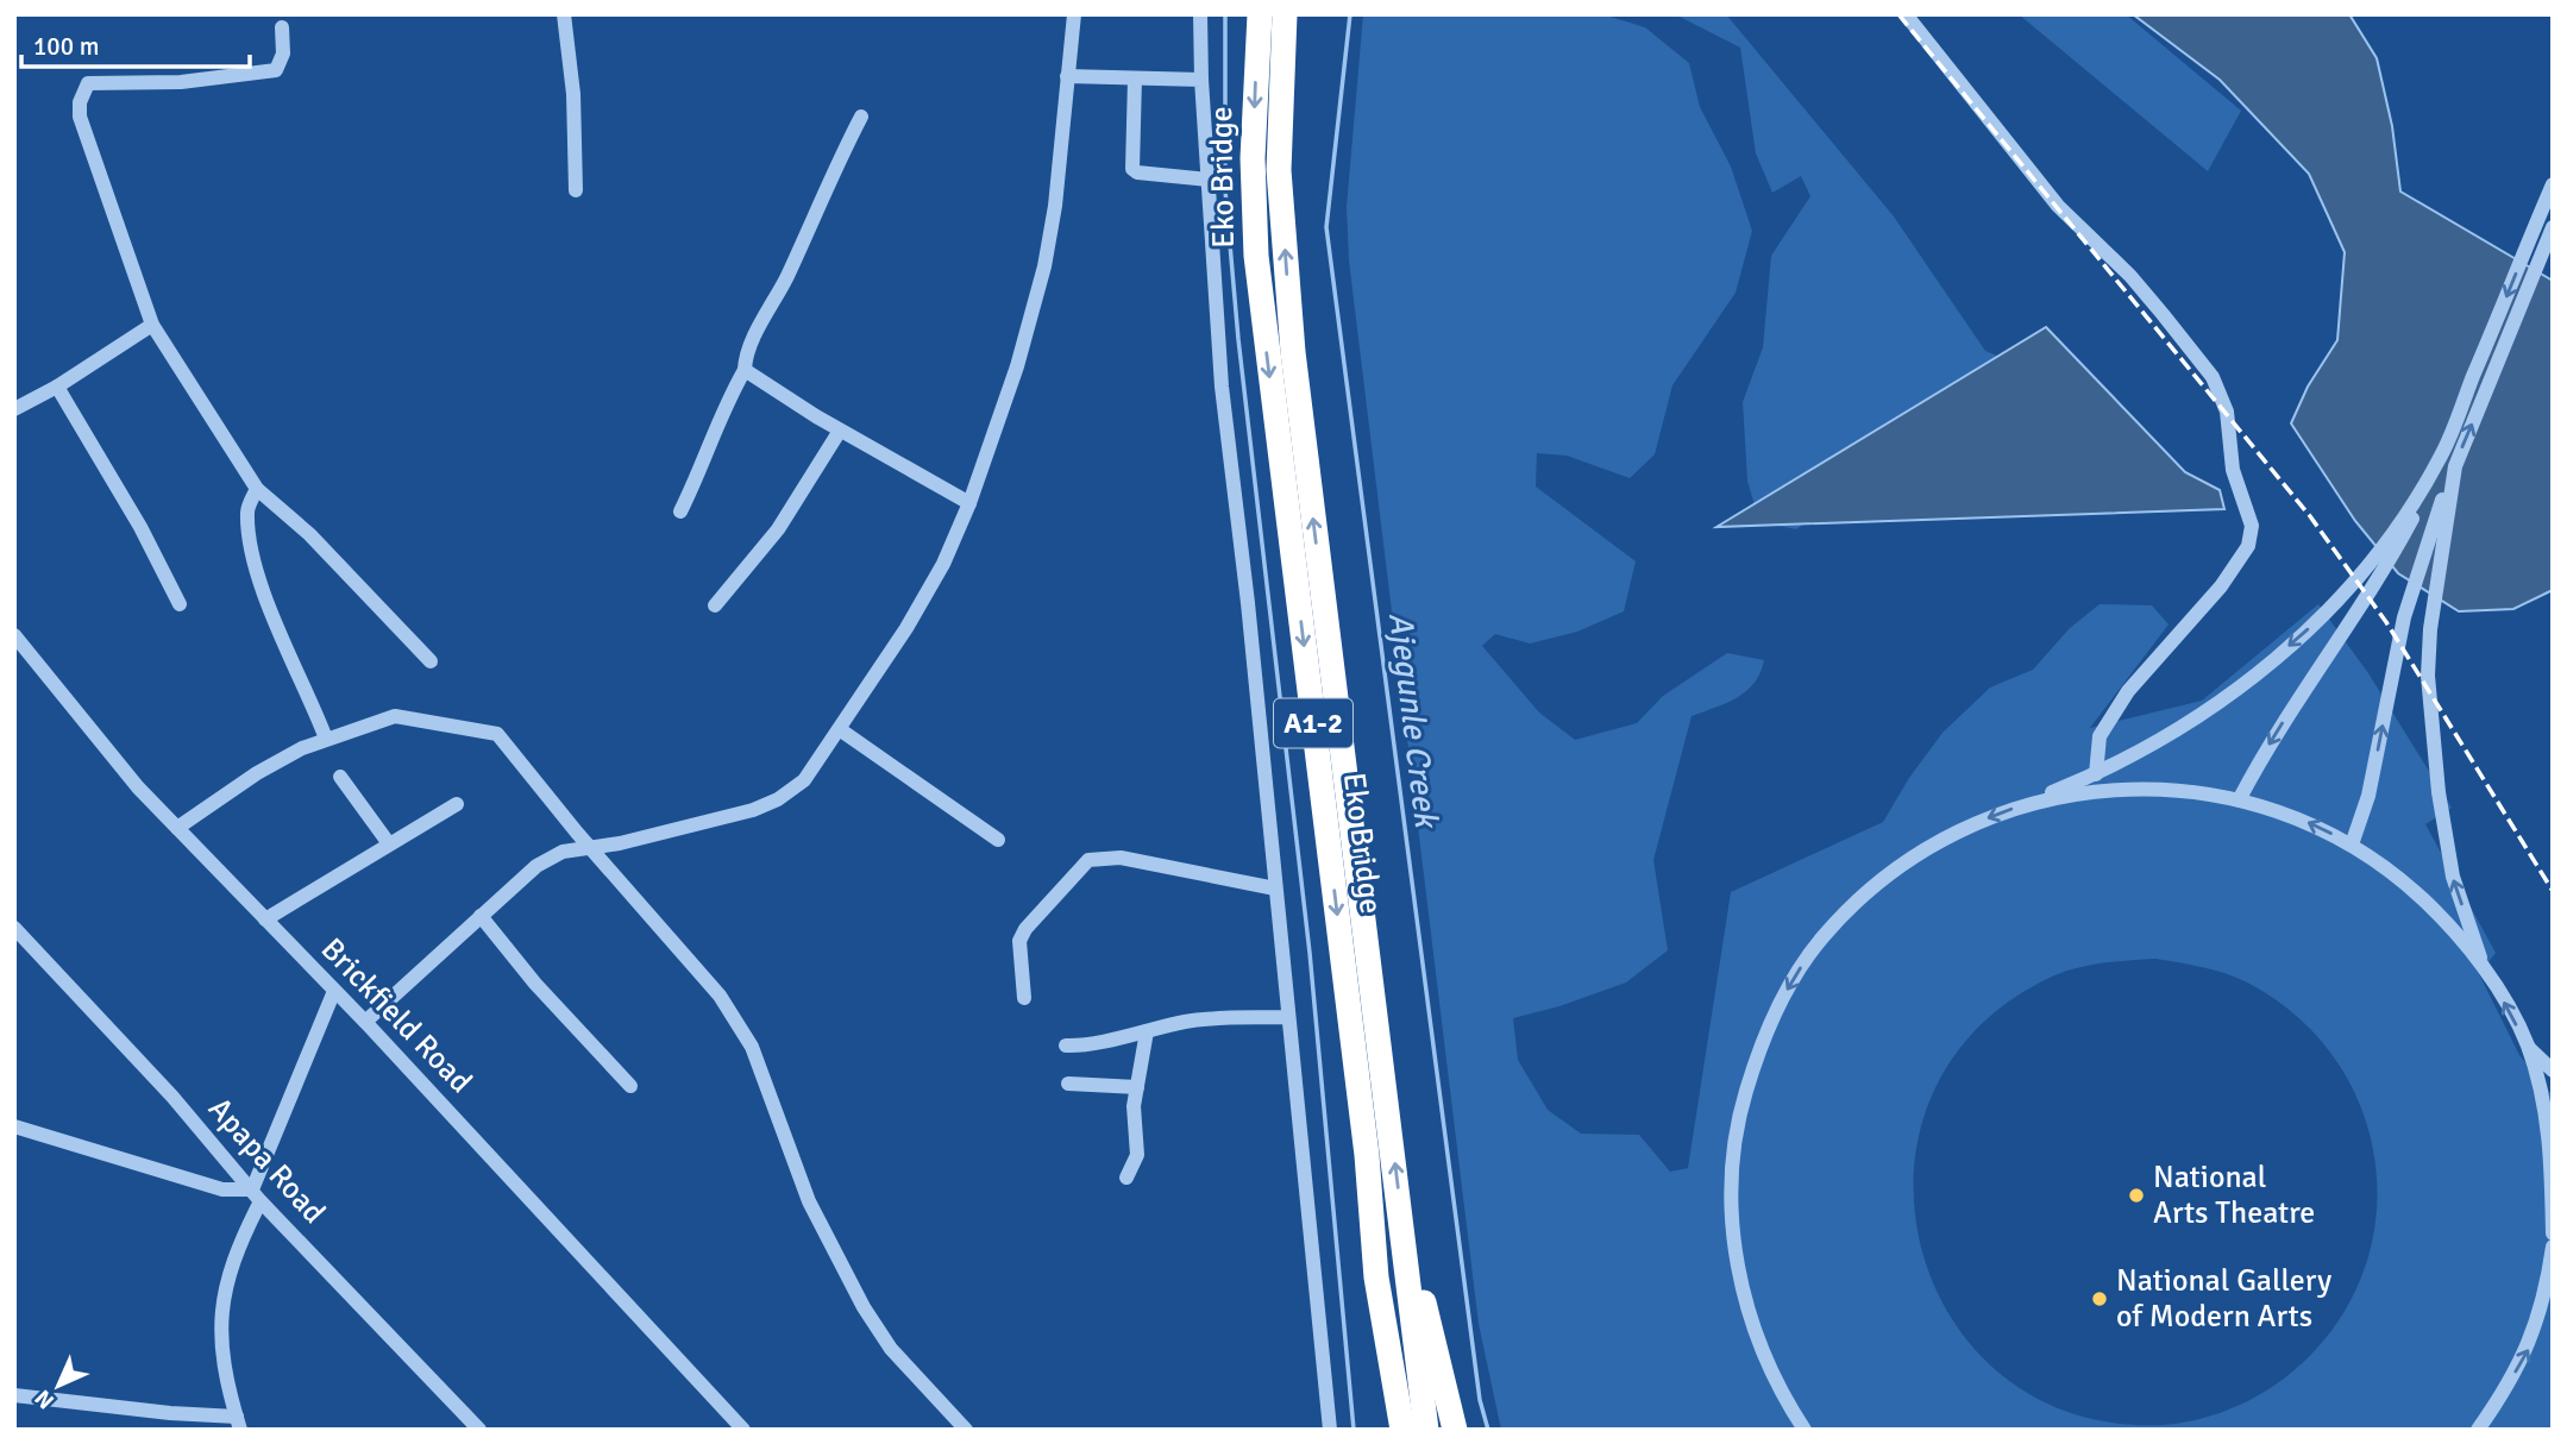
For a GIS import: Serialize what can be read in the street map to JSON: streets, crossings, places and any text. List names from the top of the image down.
{
  "streets": {
    "highway": ["Eko Bridge", "A1-2"],
    "street": ["Brickfield Road", "Apapa Road"]
  },
  "water": ["Ajegunle Creek"],
  "places": ["National Arts Theatre", "National Gallery of Modern Arts"],
  "scale_bar": "100 m",
  "north": "bottom left"
}
